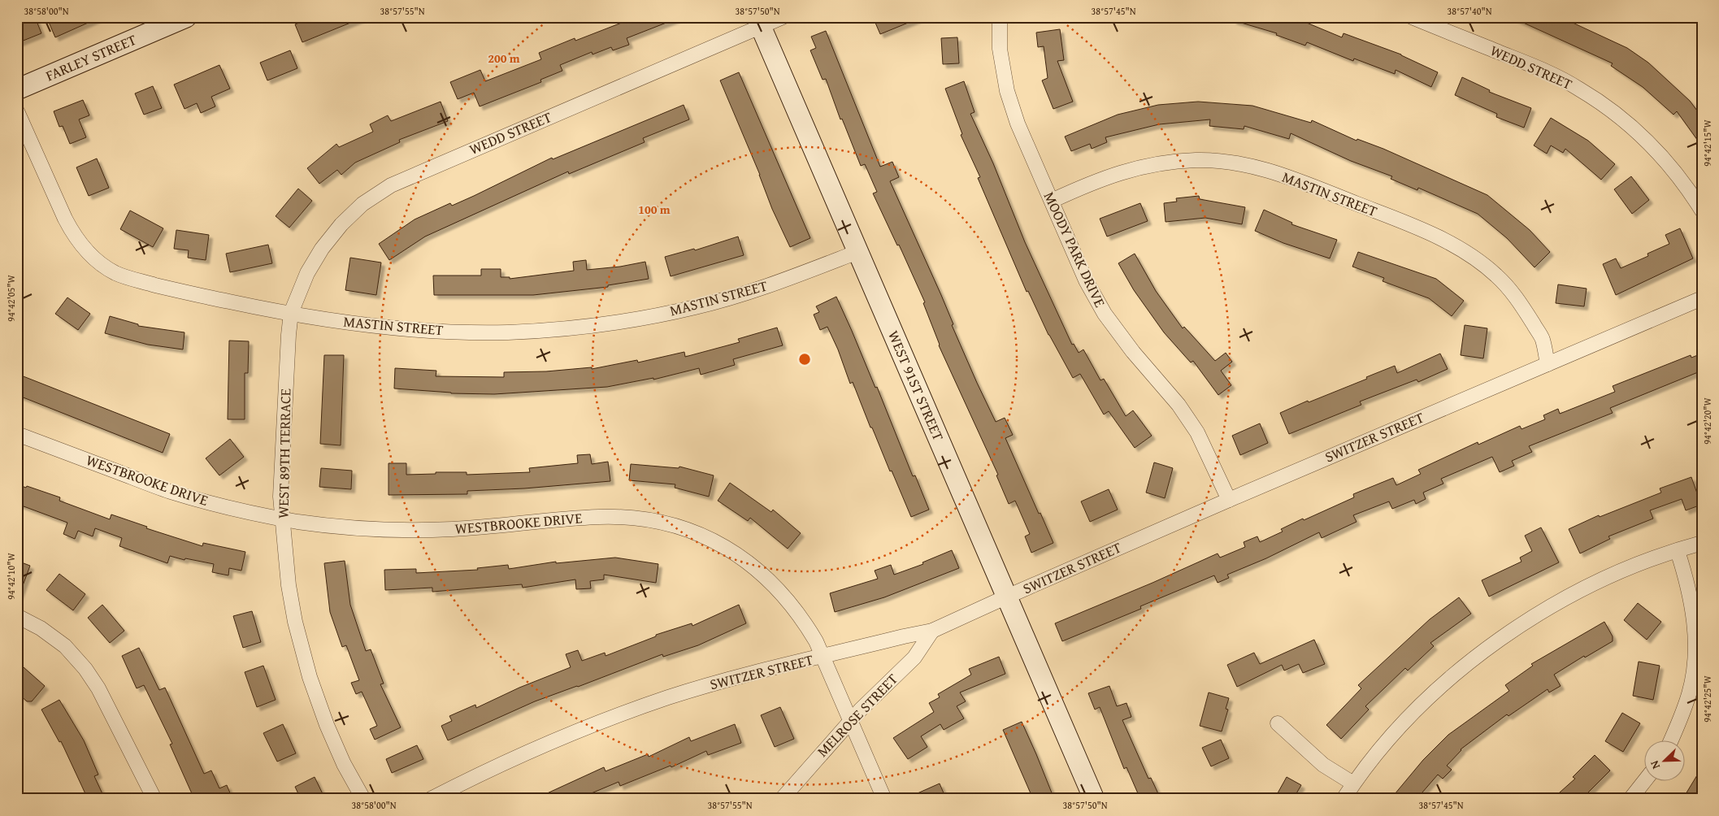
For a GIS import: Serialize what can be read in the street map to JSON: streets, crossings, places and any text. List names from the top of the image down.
{
  "streets": {
    "street": [
      "FARLEY STREET",
      "WEDD STREET",
      "MASTIN STREET",
      "MOODY PARK DRIVE",
      "WEST 91ST STREET",
      "SWITZER STREET",
      "WEST 89TH TERRACE",
      "WESTBROOKE DRIVE",
      "MELROSE STREET"
    ]
  },
  "crossings": [
    ["WEDD STREET", "MASTIN STREET"],
    ["WEDD STREET", "WEST 91ST STREET"],
    ["WEDD STREET", "WEST 89TH TERRACE"],
    ["MASTIN STREET", "MOODY PARK DRIVE"],
    ["MASTIN STREET", "WEST 91ST STREET"],
    ["MASTIN STREET", "SWITZER STREET"],
    ["MASTIN STREET", "WEST 89TH TERRACE"],
    ["MOODY PARK DRIVE", "SWITZER STREET"],
    ["WEST 91ST STREET", "SWITZER STREET"],
    ["SWITZER STREET", "WESTBROOKE DRIVE"],
    ["SWITZER STREET", "MELROSE STREET"],
    ["WEST 89TH TERRACE", "WESTBROOKE DRIVE"],
    ["WESTBROOKE DRIVE", "MELROSE STREET"]
  ],
  "north": "bottom left",
  "coordinates": [
    "38°58'00\"N",
    "38°57'55\"N",
    "38°57'50\"N",
    "38°57'45\"N",
    "38°57'40\"N",
    "94°42'15\"W",
    "94°42'05\"W",
    "94°42'20\"W",
    "94°42'10\"W",
    "94°42'25\"W"
  ],
  "rings": ["200 m", "100 m"]
}
